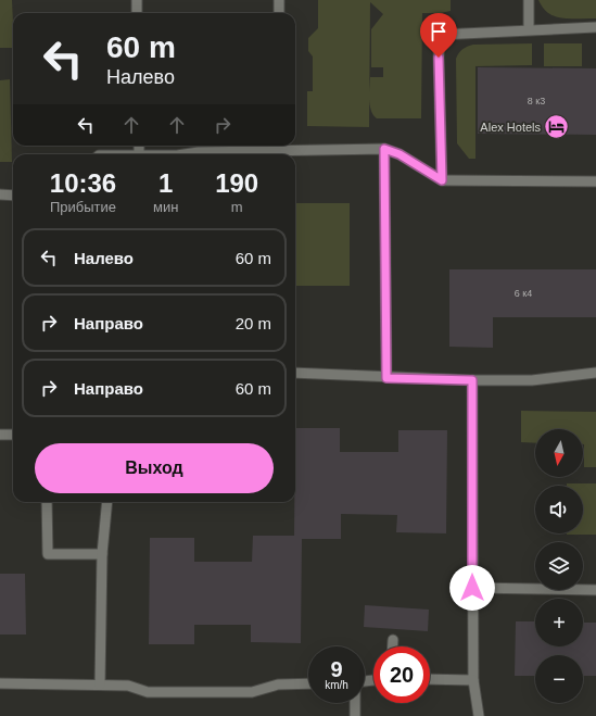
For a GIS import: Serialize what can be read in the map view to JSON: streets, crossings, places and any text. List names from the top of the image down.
{
  "places": {
    "hotel": ["Alex Hotels"]
  },
  "house_numbers": ["8 к3", "6 к4"],
  "north": "bottom",
  "page": {
    "turn": ["60 m", "Налево"],
    "eta": [
      "10:36",
      "Прибытие",
      "1",
      "мин",
      "190",
      "m"
    ],
    "list": [
      {
        "name": "Налево",
        "value": "60 m"
      },
      {
        "name": "Направо",
        "value": "20 m"
      },
      {
        "name": "Направо",
        "value": "60 m"
      }
    ],
    "map_buttons": ["+", "−"],
    "buttons": "Выход",
    "speed": "9 km/h",
    "limit": "20"
  }
}
